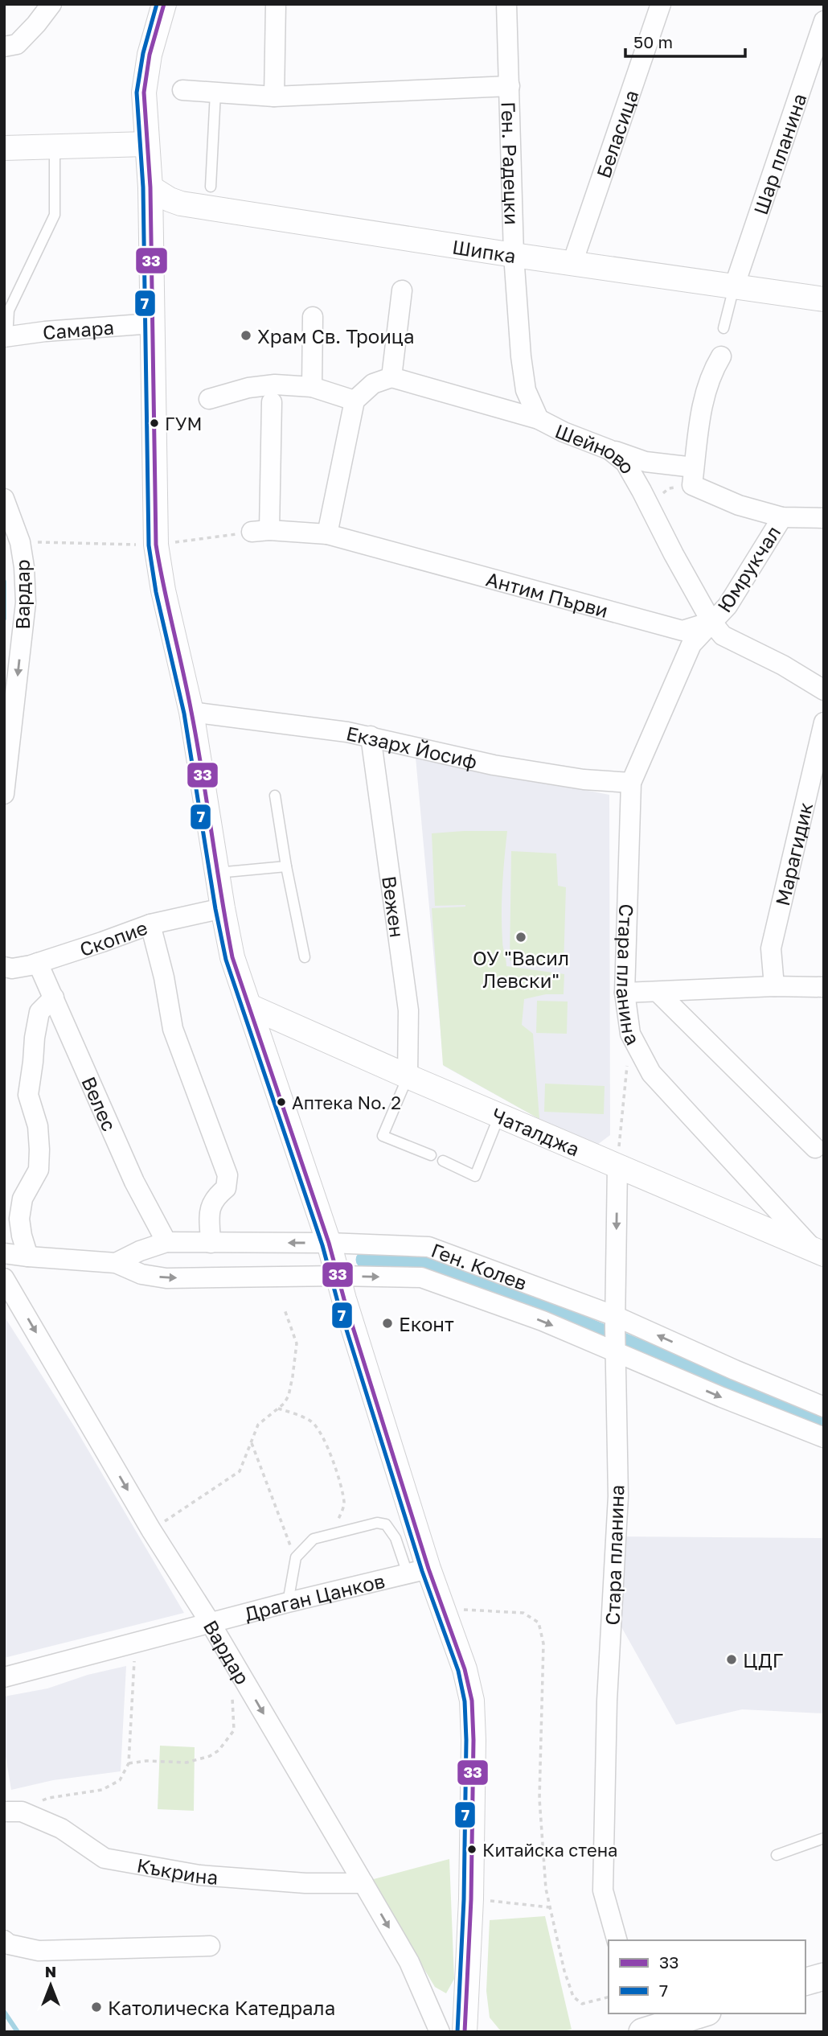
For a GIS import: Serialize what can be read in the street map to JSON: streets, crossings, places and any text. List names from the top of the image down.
{
  "streets": {
    "street": [
      "Беласица",
      "Шар планина",
      "Ген. Радецки",
      "Шипка",
      "Самара",
      "Шейново",
      "Юмрукчал",
      "Антим Първи",
      "Вардар",
      "Екзарх Йосиф",
      "Марагидик",
      "Вежен",
      "Скопие",
      "Стара планина",
      "Велес",
      "Чаталджа",
      "Ген. Колев",
      "Драган Цанков",
      "Къкрина"
    ]
  },
  "crossings": [
    ["Беласица", "Шипка"],
    ["Шар планина", "Шипка"],
    ["Ген. Радецки", "Шипка"],
    ["Ген. Радецки", "Шейново"],
    ["Шейново", "Юмрукчал"],
    ["Шейново", "Антим Първи"],
    ["Юмрукчал", "Антим Първи"],
    ["Юмрукчал", "Стара планина"],
    ["Вардар", "Драган Цанков"],
    ["Вардар", "Къкрина"],
    ["Екзарх Йосиф", "Вежен"],
    ["Екзарх Йосиф", "Стара планина"],
    ["Вежен", "Чаталджа"],
    ["Скопие", "Велес"],
    ["Стара планина", "Чаталджа"],
    ["Стара планина", "Ген. Колев"],
    ["Велес", "Ген. Колев"]
  ],
  "places": [
    "Храм Св. Троица",
    "ГУМ",
    "ОУ \"Васил Левски\"",
    "Аптека No. 2",
    "Еконт",
    "ЦДГ",
    "Китайска стена",
    "Католическа Катедрала"
  ],
  "lines": ["transit line 33", "transit line 7"],
  "legend": ["33", "7"],
  "scale_bar": "50 m",
  "north": "top"
}
